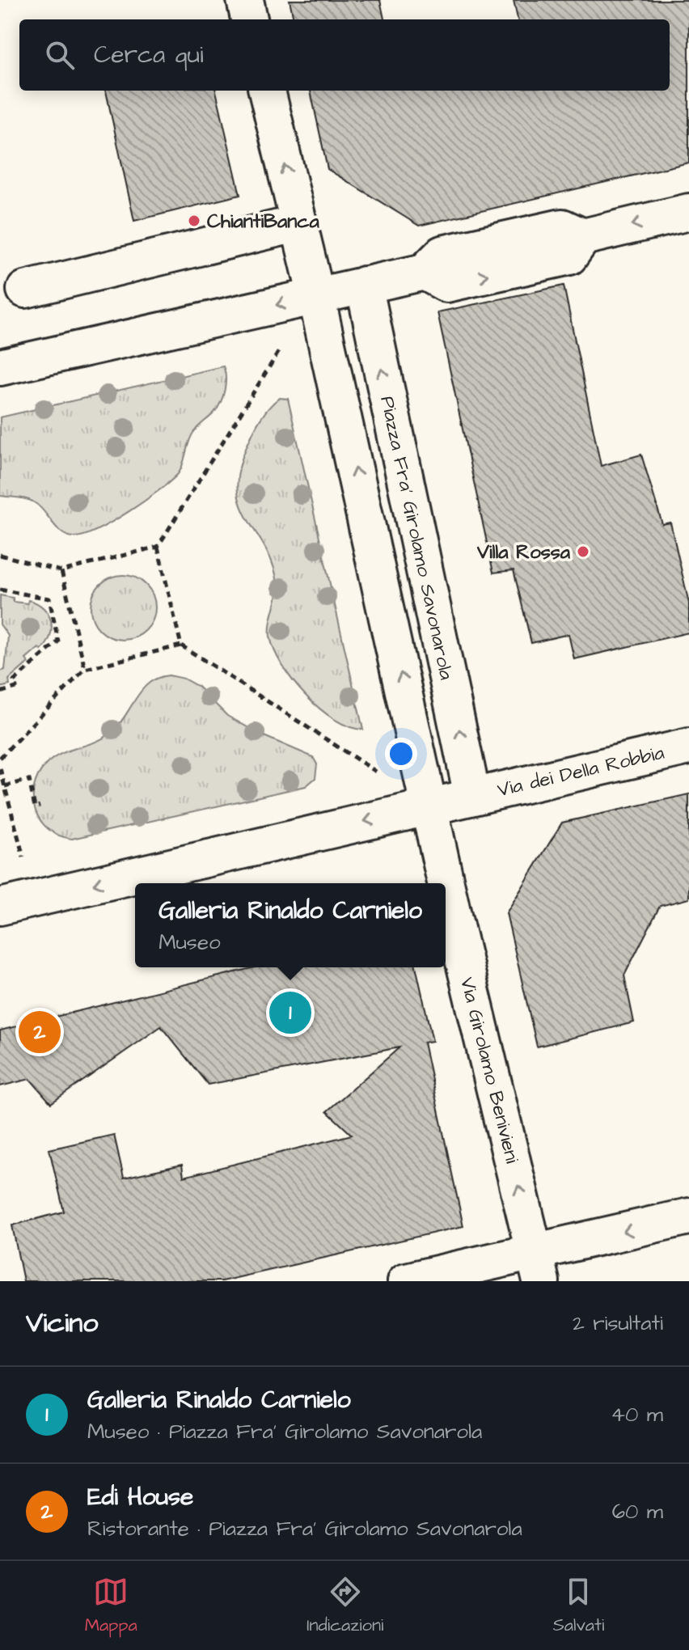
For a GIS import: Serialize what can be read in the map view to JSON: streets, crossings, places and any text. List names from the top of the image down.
{
  "streets": {
    "street": ["Piazza Fra' Girolamo Savonarola", "Via dei Della Robbia", "Via Girolamo Benivieni"]
  },
  "crossings": [
    ["Piazza Fra' Girolamo Savonarola", "Via dei Della Robbia"]
  ],
  "one_way": ["Via Girolamo Benivieni"],
  "places": ["ChiantiBanca", "Villa Rossa"],
  "page": {
    "search": "Cerca qui",
    "popup": ["Galleria Rinaldo Carnielo", "Museo"],
    "pins": ["1", "2"],
    "heading": ["Vicino", "2 risultati"],
    "list": [
      {
        "mark": "1",
        "name": "Galleria Rinaldo Carnielo",
        "note": "Museo · Piazza Fra' Girolamo Savonarola",
        "value": "40 m"
      },
      {
        "mark": "2",
        "name": "Edi House",
        "note": "Ristorante · Piazza Fra' Girolamo Savonarola",
        "value": "60 m"
      }
    ],
    "nav": ["Mappa", "Indicazioni", "Salvati"]
  }
}
